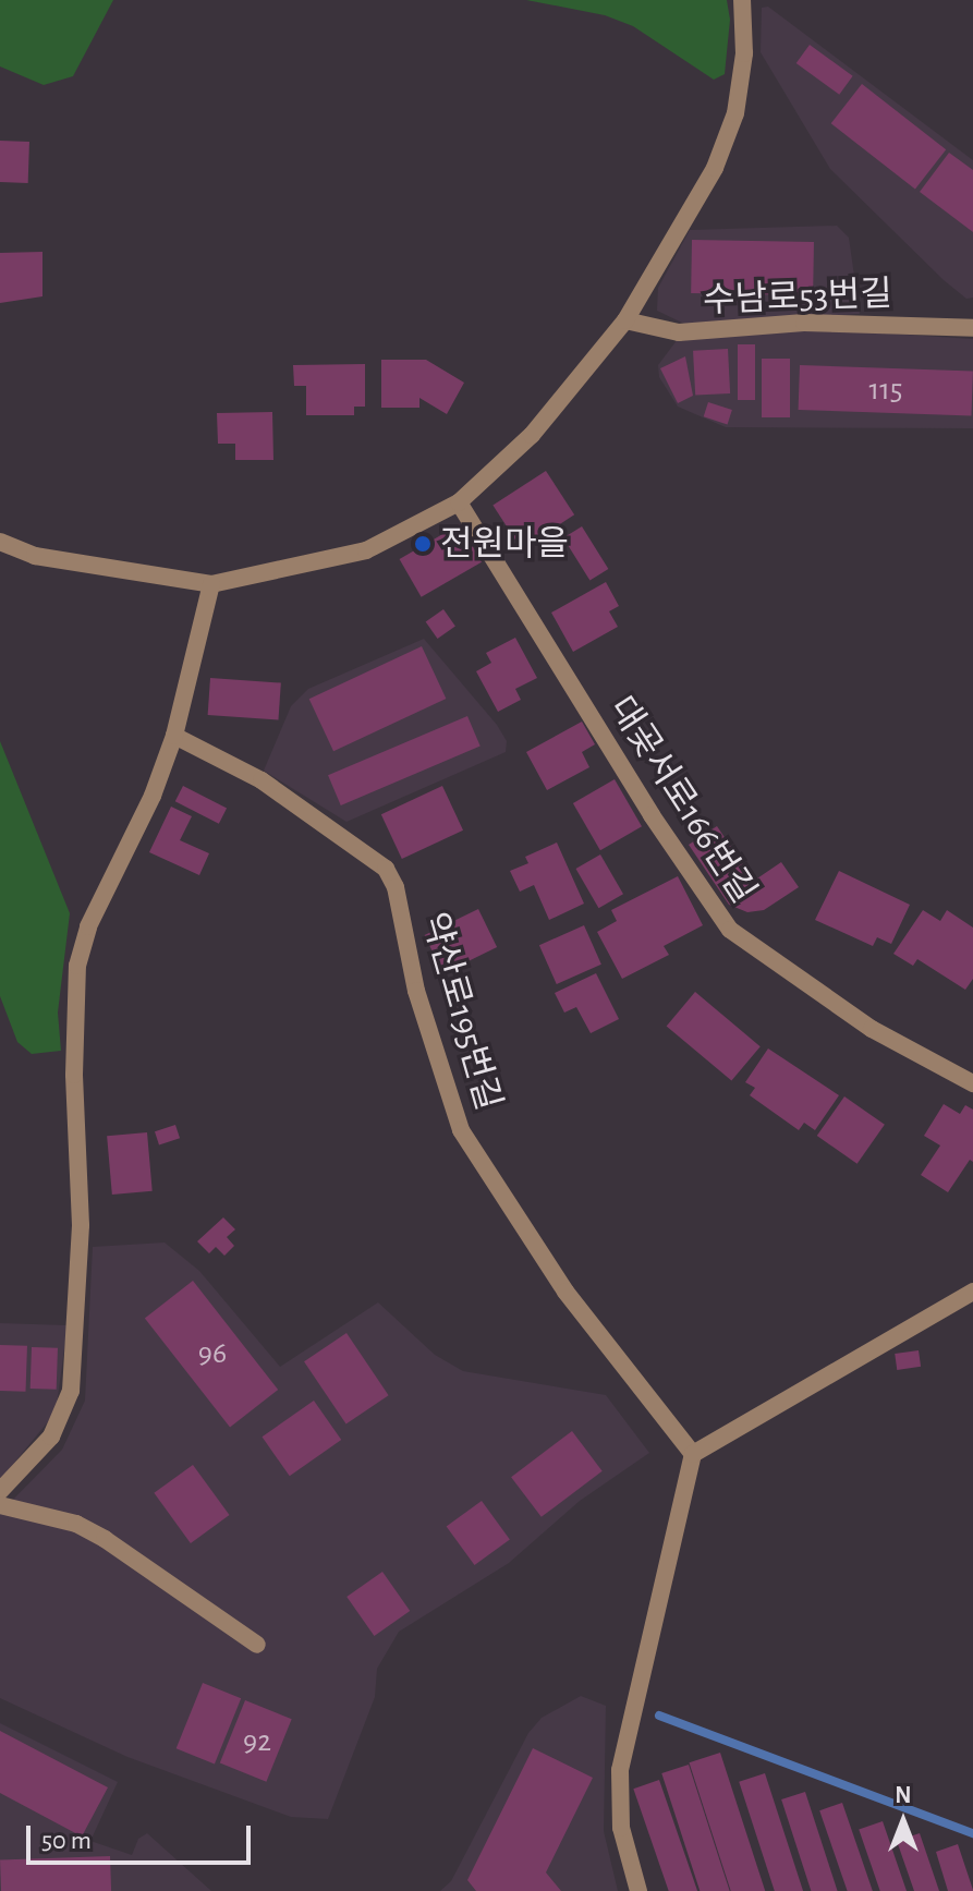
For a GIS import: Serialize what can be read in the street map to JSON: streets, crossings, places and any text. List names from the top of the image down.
{
  "streets": {
    "lane": ["수남로53번길", "대곶서로166번길", "약산로195번길"]
  },
  "places": ["전원마을"],
  "house_numbers": ["115", "96", "92"],
  "scale_bar": "50 m",
  "north": "top"
}
